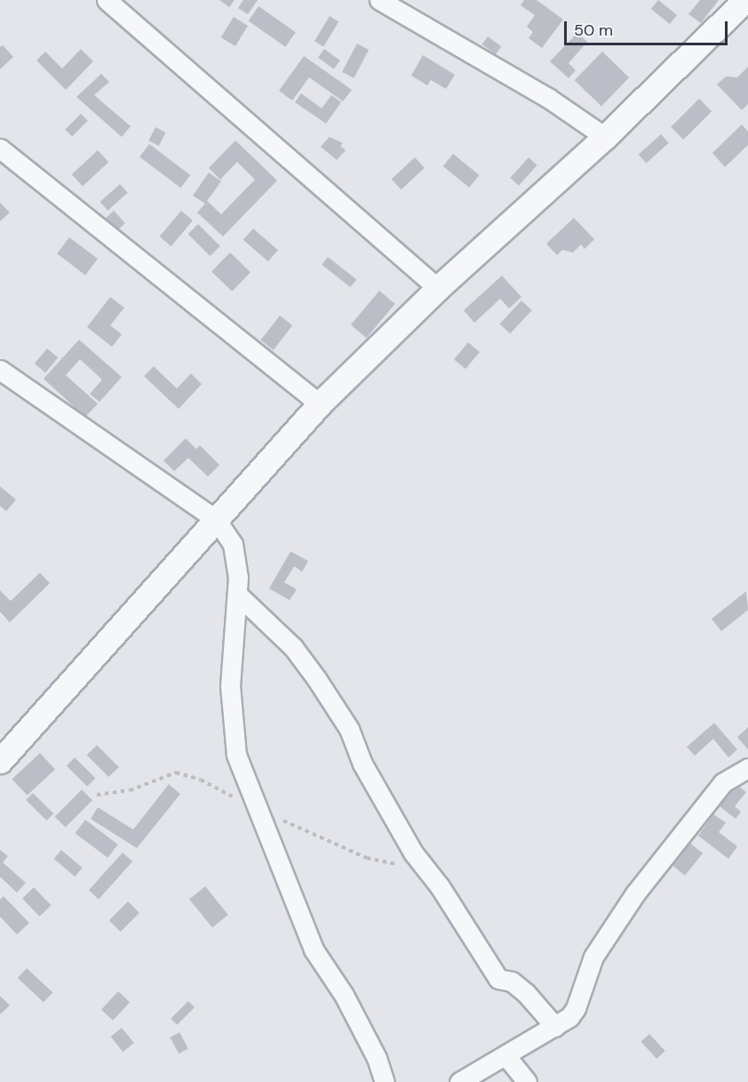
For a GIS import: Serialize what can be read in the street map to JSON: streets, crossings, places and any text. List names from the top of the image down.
{
  "scale_bar": "50 m"
}
